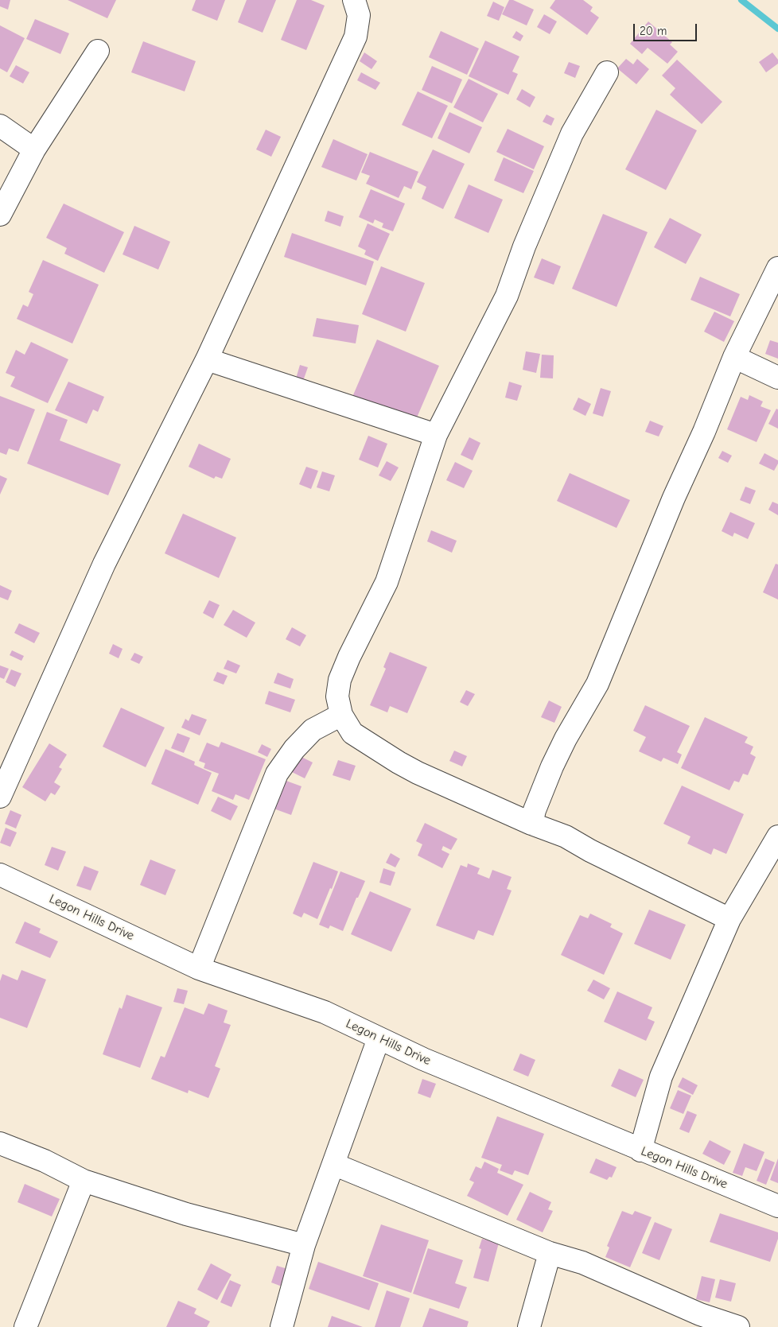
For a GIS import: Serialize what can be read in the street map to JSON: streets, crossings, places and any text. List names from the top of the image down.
{
  "streets": {
    "street": ["Legon Hills Drive"]
  },
  "scale_bar": "20 m"
}
